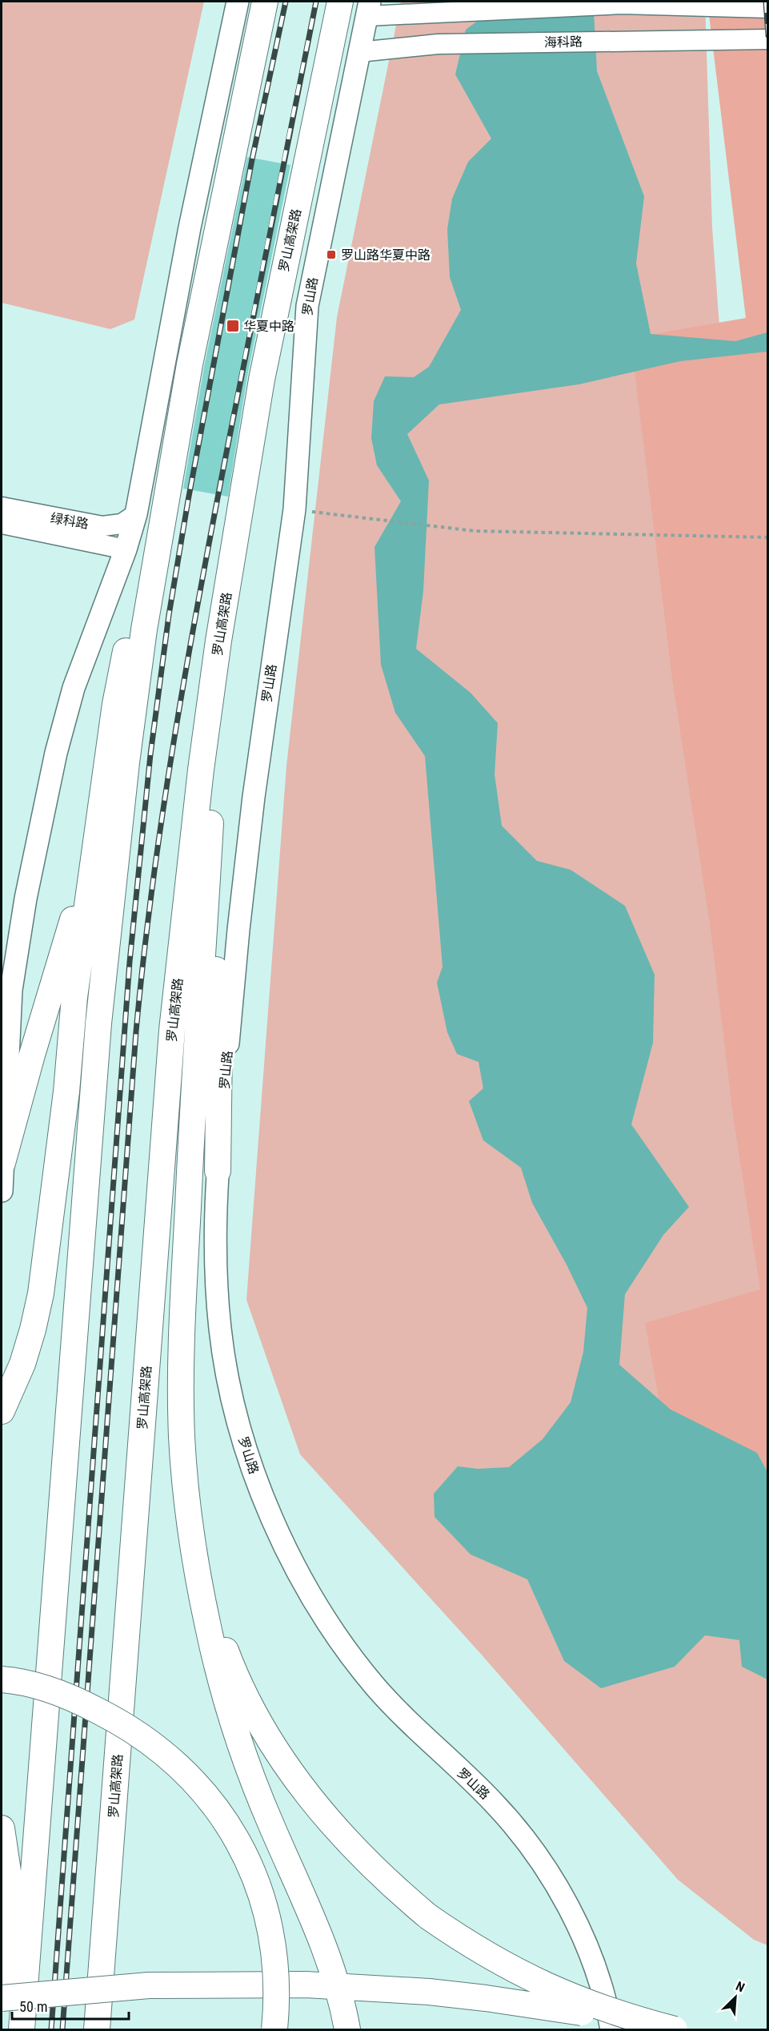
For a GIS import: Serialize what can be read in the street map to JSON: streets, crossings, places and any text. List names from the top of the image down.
{
  "streets": {
    "highway": ["罗山高架路"],
    "main road": ["罗山路"],
    "street": ["海科路", "绿科路"]
  },
  "crossings": [
    ["海科路", "罗山路"]
  ],
  "places": {
    "transit": ["罗山路华夏中路", "华夏中路"]
  },
  "scale_bar": "50 m",
  "north": "top right"
}
